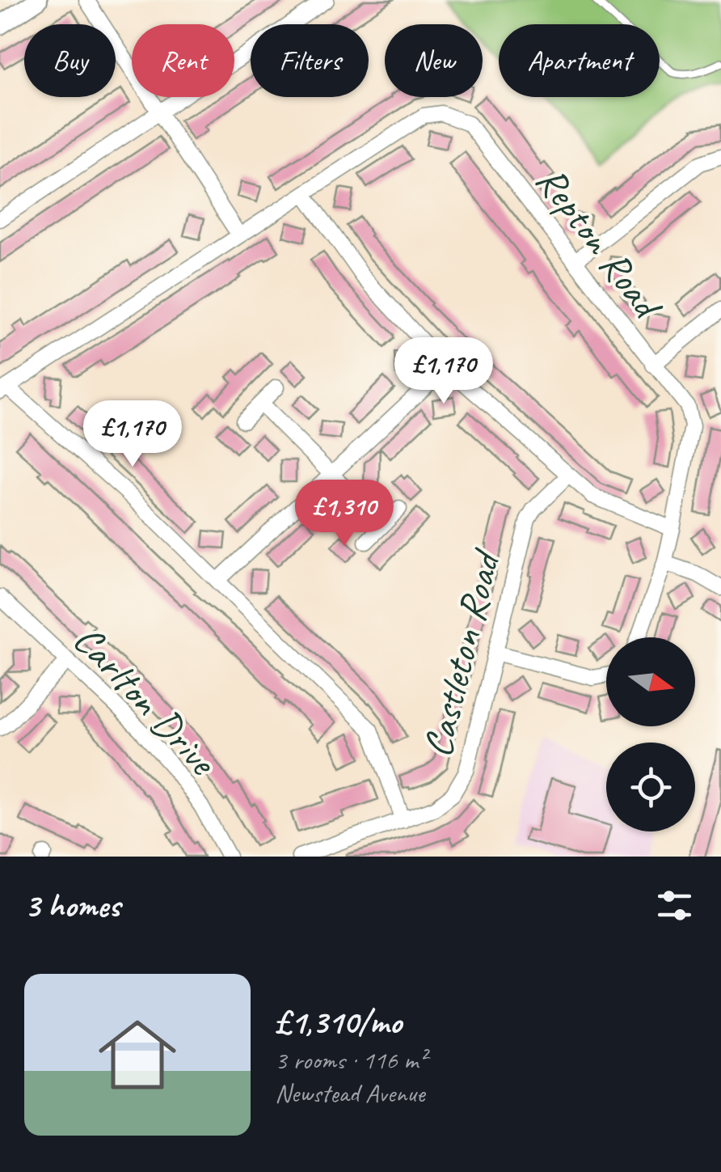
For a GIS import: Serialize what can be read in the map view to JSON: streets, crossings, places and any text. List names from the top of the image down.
{
  "streets": {
    "street": ["Repton Road", "Castleton Road", "Carlton Drive"]
  },
  "north": "right",
  "page": {
    "chip": [
      "Buy",
      "Rent",
      "Filters",
      "New",
      "Apartment"
    ],
    "price": ["£1,170", "£1,170", "£1,310"],
    "heading": "3 homes",
    "list": [
      {
        "name": "£1,310/mo",
        "note": "3 rooms · 116 m² · Newstead Avenue"
      }
    ]
  }
}
